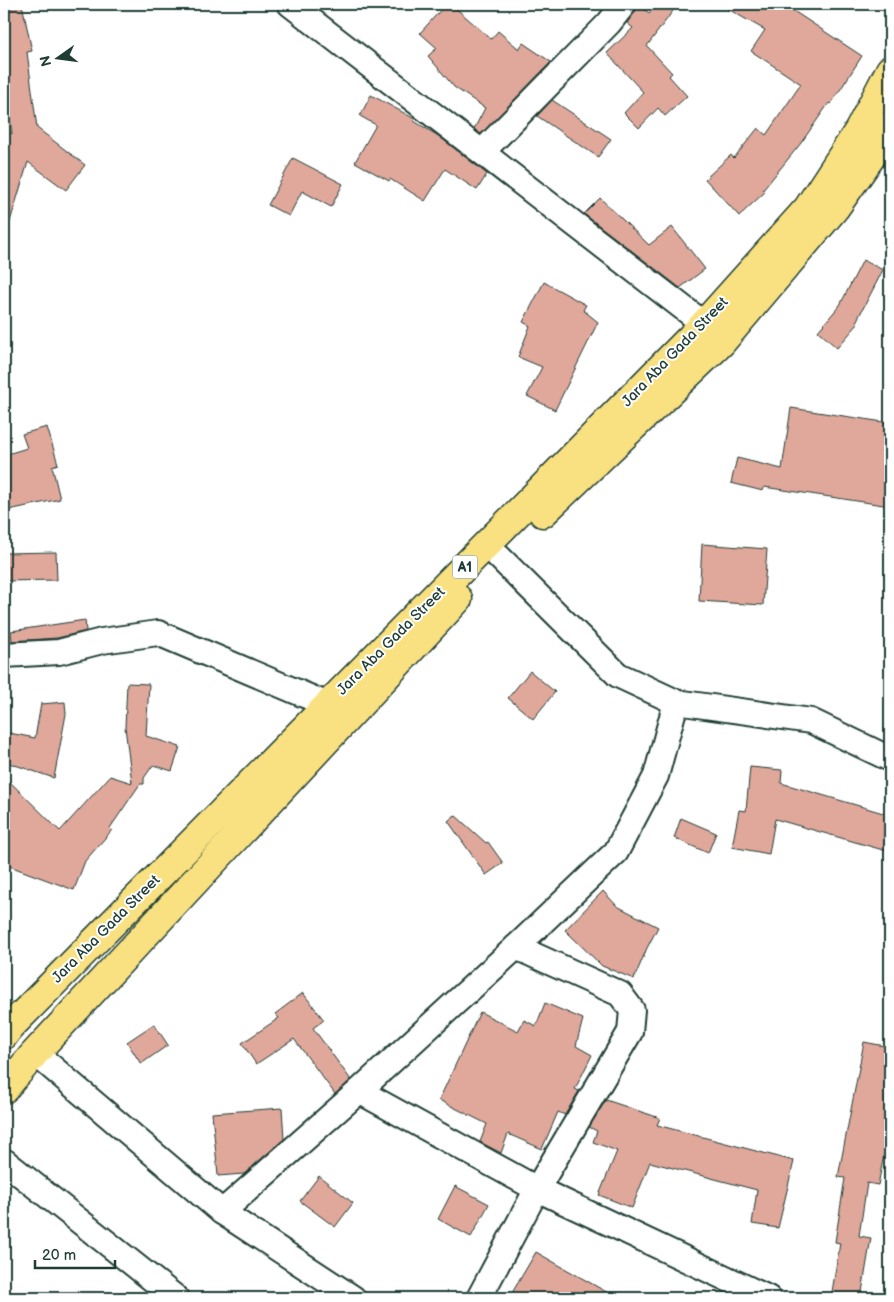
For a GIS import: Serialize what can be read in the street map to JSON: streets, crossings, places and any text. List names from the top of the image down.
{
  "streets": {
    "main road": ["Jara Aba Gada Street", "A1"]
  },
  "scale_bar": "20 m",
  "north": "left"
}
